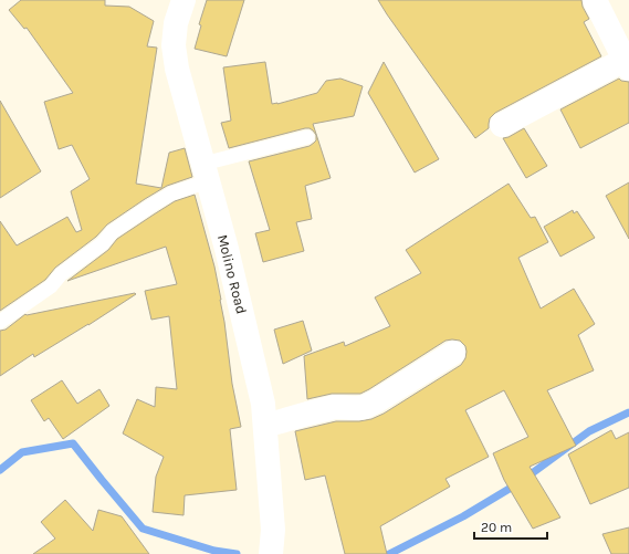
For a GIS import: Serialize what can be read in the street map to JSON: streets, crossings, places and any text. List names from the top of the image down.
{
  "streets": {
    "main road": ["Molino Road"]
  },
  "scale_bar": "20 m"
}
